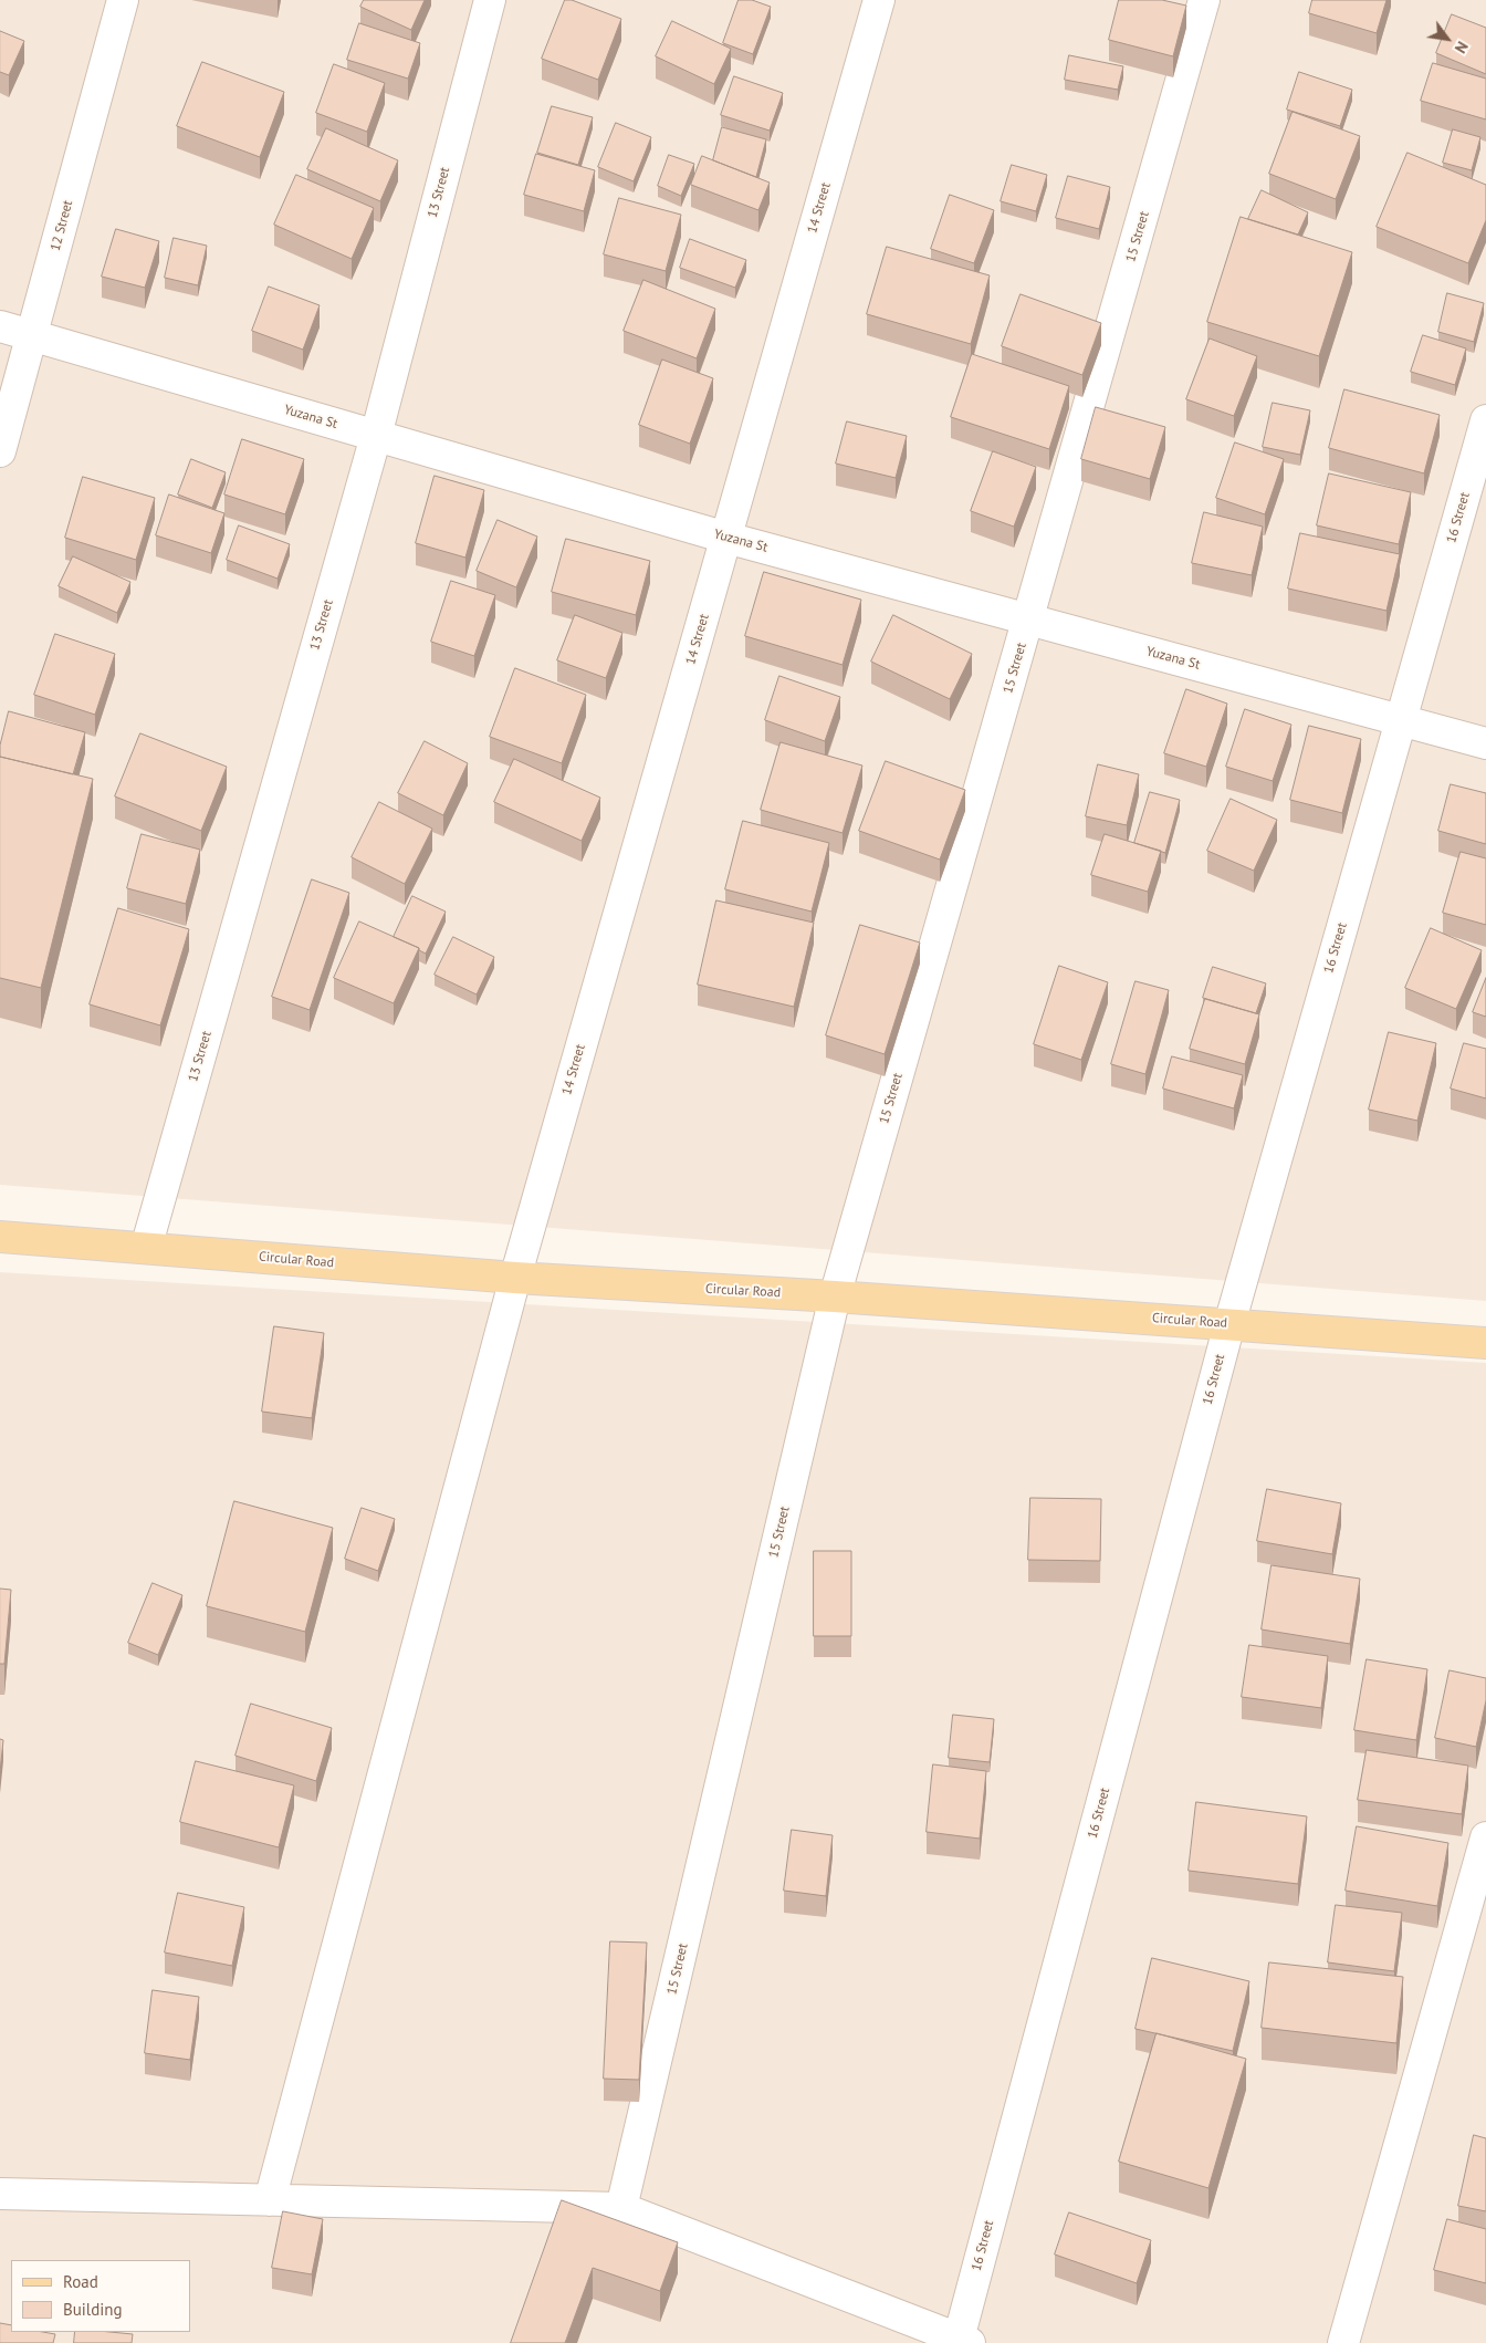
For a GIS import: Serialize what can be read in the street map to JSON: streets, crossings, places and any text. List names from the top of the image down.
{
  "streets": {
    "main road": ["Circular Road"],
    "street": [
      "13 Street",
      "14 Street",
      "12 Street",
      "15 Street",
      "Yuzana St",
      "16 Street"
    ]
  },
  "crossings": [
    ["13 Street", "Yuzana St"],
    ["13 Street", "Circular Road"],
    ["14 Street", "Yuzana St"],
    ["14 Street", "Circular Road"],
    ["12 Street", "Yuzana St"],
    ["15 Street", "Yuzana St"],
    ["15 Street", "Circular Road"],
    ["Yuzana St", "16 Street"],
    ["16 Street", "Circular Road"]
  ],
  "legend": ["Road", "Building"],
  "north": "bottom right"
}
